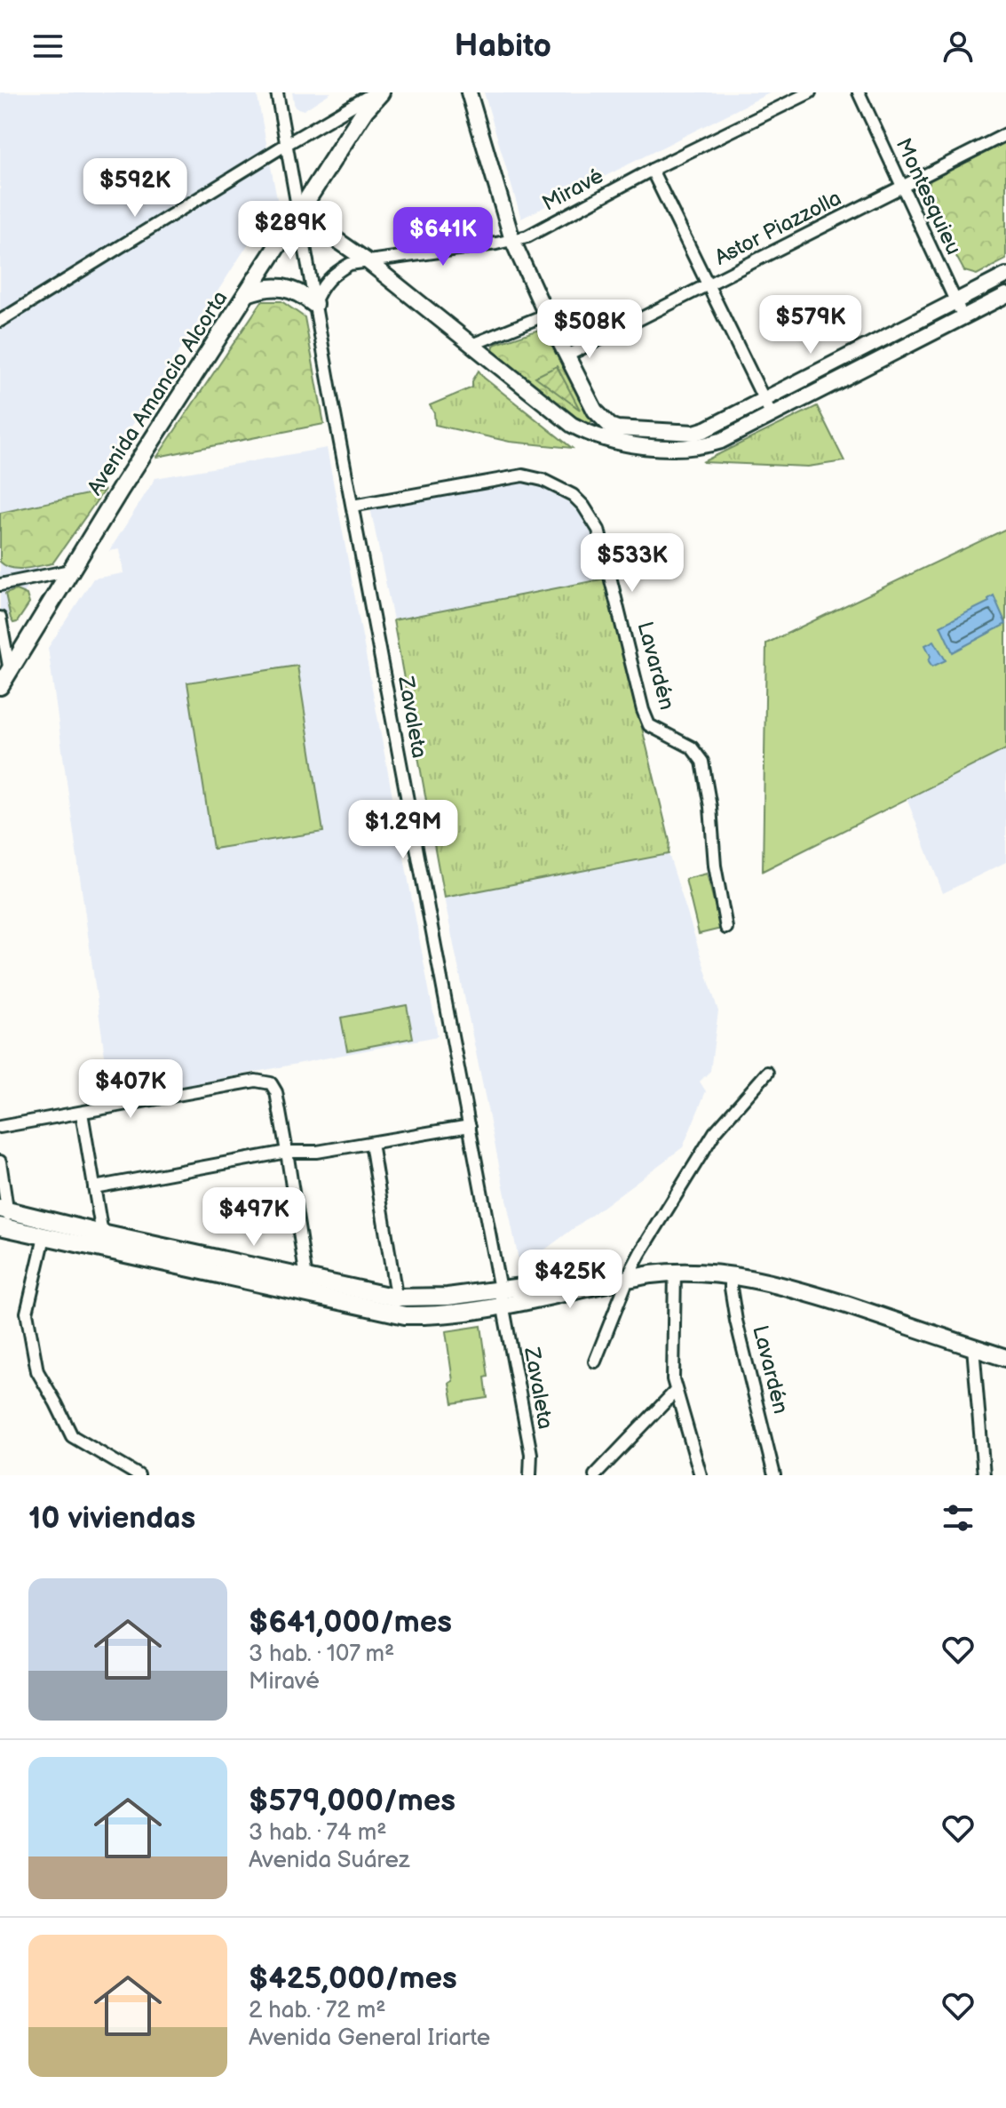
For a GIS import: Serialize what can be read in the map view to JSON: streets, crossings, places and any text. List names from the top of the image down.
{
  "streets": {
    "main road": ["Avenida Amancio Alcorta"],
    "street": [
      "Miravé",
      "Montesquieu",
      "Astor Piazzolla",
      "Lavardén",
      "Zavaleta"
    ]
  },
  "crossings": [
    ["Miravé", "Zavaleta"],
    ["Montesquieu", "Astor Piazzolla"],
    ["Avenida Amancio Alcorta", "Zavaleta"],
    ["Lavardén", "Zavaleta"]
  ],
  "page": {
    "header": "Habito",
    "price": [
      "$592K",
      "$289K",
      "$641K",
      "$579K",
      "$508K",
      "$533K",
      "$1.29M",
      "$407K",
      "$497K",
      "$425K"
    ],
    "heading": "10 viviendas",
    "list": [
      {
        "name": "$641,000/mes",
        "note": "3 hab. · 107 m² · Miravé"
      },
      {
        "name": "$579,000/mes",
        "note": "3 hab. · 74 m² · Avenida Suárez"
      },
      {
        "name": "$425,000/mes",
        "note": "2 hab. · 72 m² · Avenida General Iriarte"
      }
    ]
  }
}
